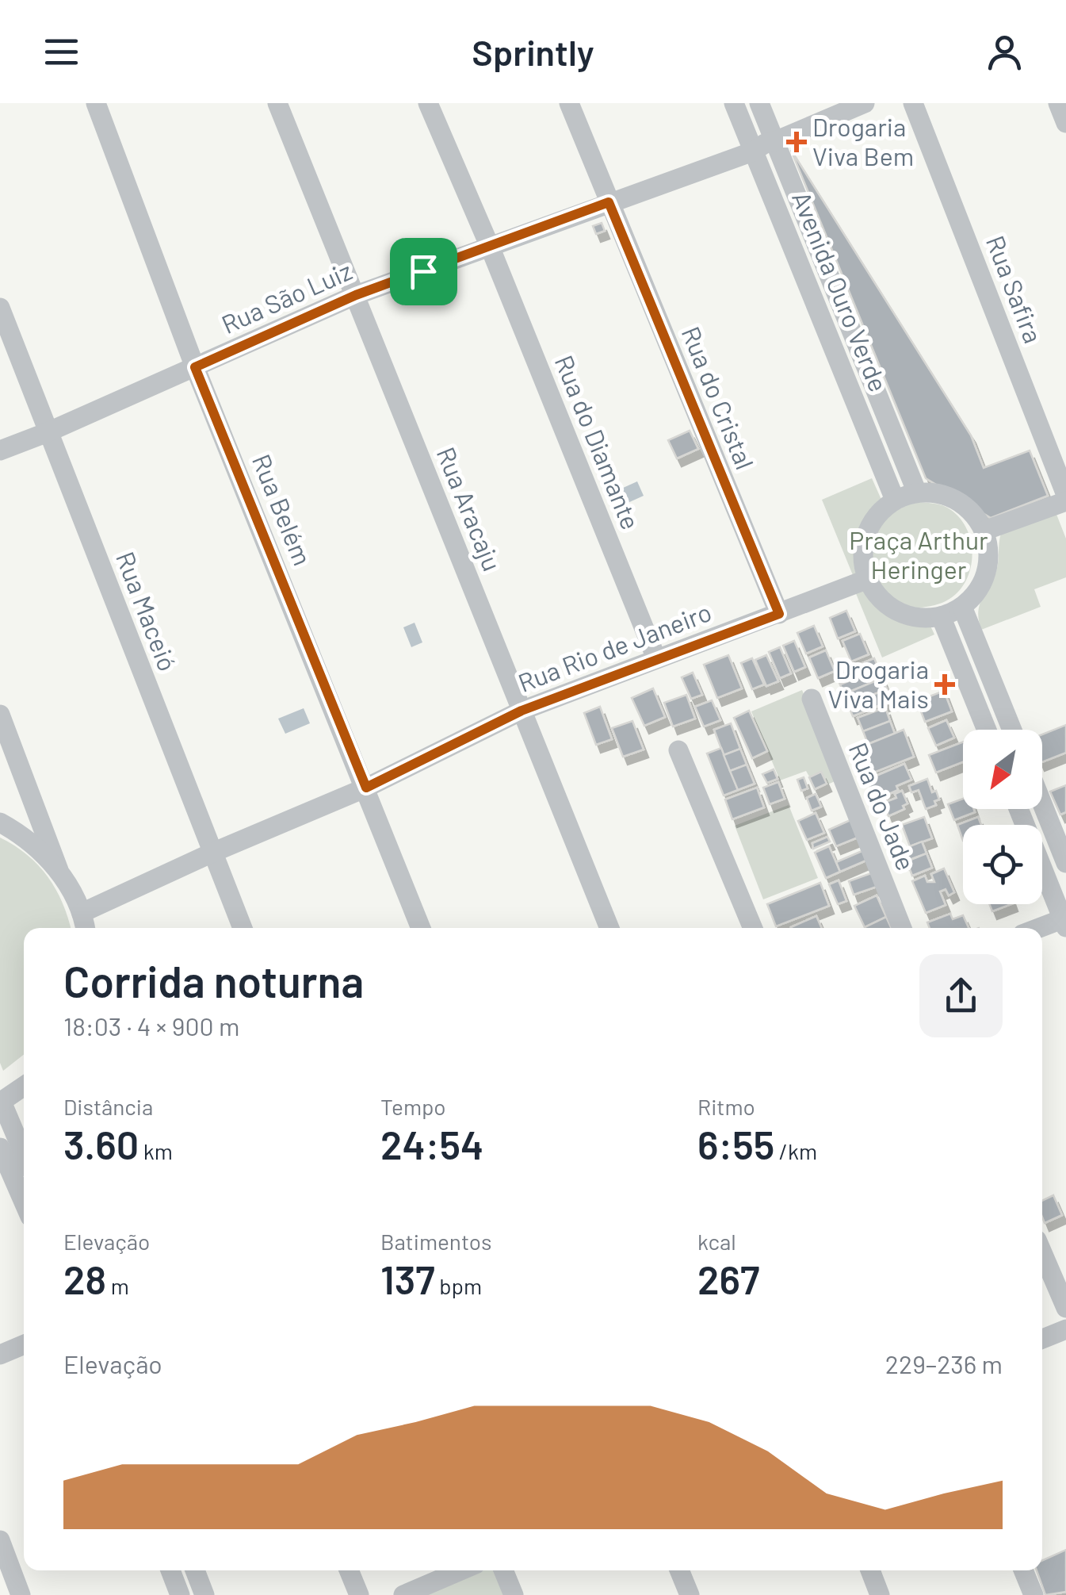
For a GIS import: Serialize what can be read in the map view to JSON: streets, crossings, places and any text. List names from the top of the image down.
{
  "streets": {
    "street": [
      "Rua Safira",
      "Avenida Ouro Verde",
      "Rua São Luiz",
      "Rua do Cristal",
      "Rua do Diamante",
      "Rua Aracaju",
      "Rua Belém",
      "Rua Maceió",
      "Rua Rio de Janeiro",
      "Rua do Jade"
    ]
  },
  "crossings": [
    ["Avenida Ouro Verde", "Rua São Luiz"],
    ["Avenida Ouro Verde", "Rua Rio de Janeiro"],
    ["Rua São Luiz", "Rua do Cristal"],
    ["Rua São Luiz", "Rua do Diamante"],
    ["Rua São Luiz", "Rua Aracaju"],
    ["Rua São Luiz", "Rua Belém"],
    ["Rua São Luiz", "Rua Maceió"],
    ["Rua do Cristal", "Rua Rio de Janeiro"],
    ["Rua do Diamante", "Rua Rio de Janeiro"],
    ["Rua Aracaju", "Rua Rio de Janeiro"],
    ["Rua Belém", "Rua Rio de Janeiro"],
    ["Rua Maceió", "Rua Rio de Janeiro"]
  ],
  "parks": ["Praça Arthur Heringer"],
  "places": {
    "health": ["Drogaria Viva Bem", "Drogaria Viva Mais"]
  },
  "north": "bottom left",
  "page": {
    "header": "Sprintly",
    "heading": ["Corrida noturna", "18:03 · 4 × 900 m"],
    "stats": [
      ["Distância", "3.60 km"],
      ["Tempo", "24:54"],
      ["Ritmo", "6:55 /km"],
      ["Elevação", "28 m"],
      ["Batimentos", "137 bpm"],
      ["kcal", "267"]
    ],
    "chart": ["Elevação", "229–236 m"]
  }
}
